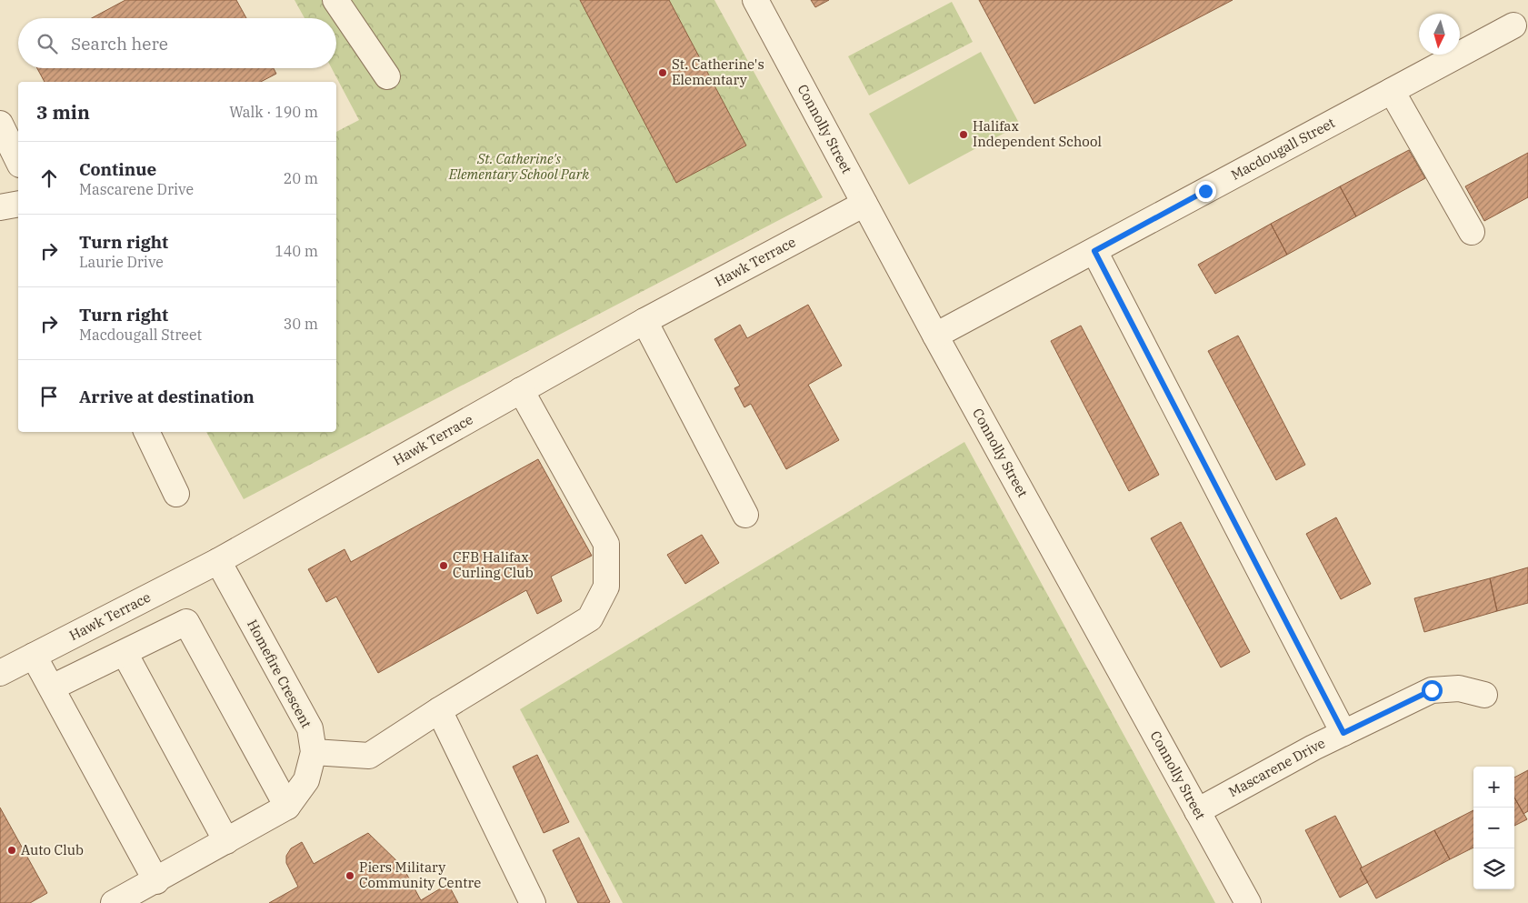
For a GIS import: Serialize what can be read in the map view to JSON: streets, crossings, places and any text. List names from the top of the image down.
{
  "streets": {
    "street": [
      "Connolly Street",
      "Macdougall Street",
      "Hawk Terrace",
      "Homefire Crescent",
      "Mascarene Drive"
    ]
  },
  "crossings": [
    ["Connolly Street", "Macdougall Street"],
    ["Connolly Street", "Hawk Terrace"],
    ["Connolly Street", "Mascarene Drive"],
    ["Hawk Terrace", "Homefire Crescent"]
  ],
  "parks": ["St. Catherine's Elementary School Park"],
  "places": [
    "St. Catherine's Elementary",
    "Halifax Independent School",
    "CFB Halifax Curling Club",
    "Auto Club",
    "Piers Military Community Centre"
  ],
  "north": "bottom",
  "page": {
    "search": "Search here",
    "heading": ["3 min", "Walk · 190 m"],
    "list": [
      ["Continue", "Mascarene Drive", "20 m"],
      ["Turn right", "Laurie Drive", "140 m"],
      ["Turn right", "Macdougall Street", "30 m"],
      "Arrive at destination"
    ],
    "map_buttons": ["+", "−"]
  }
}
